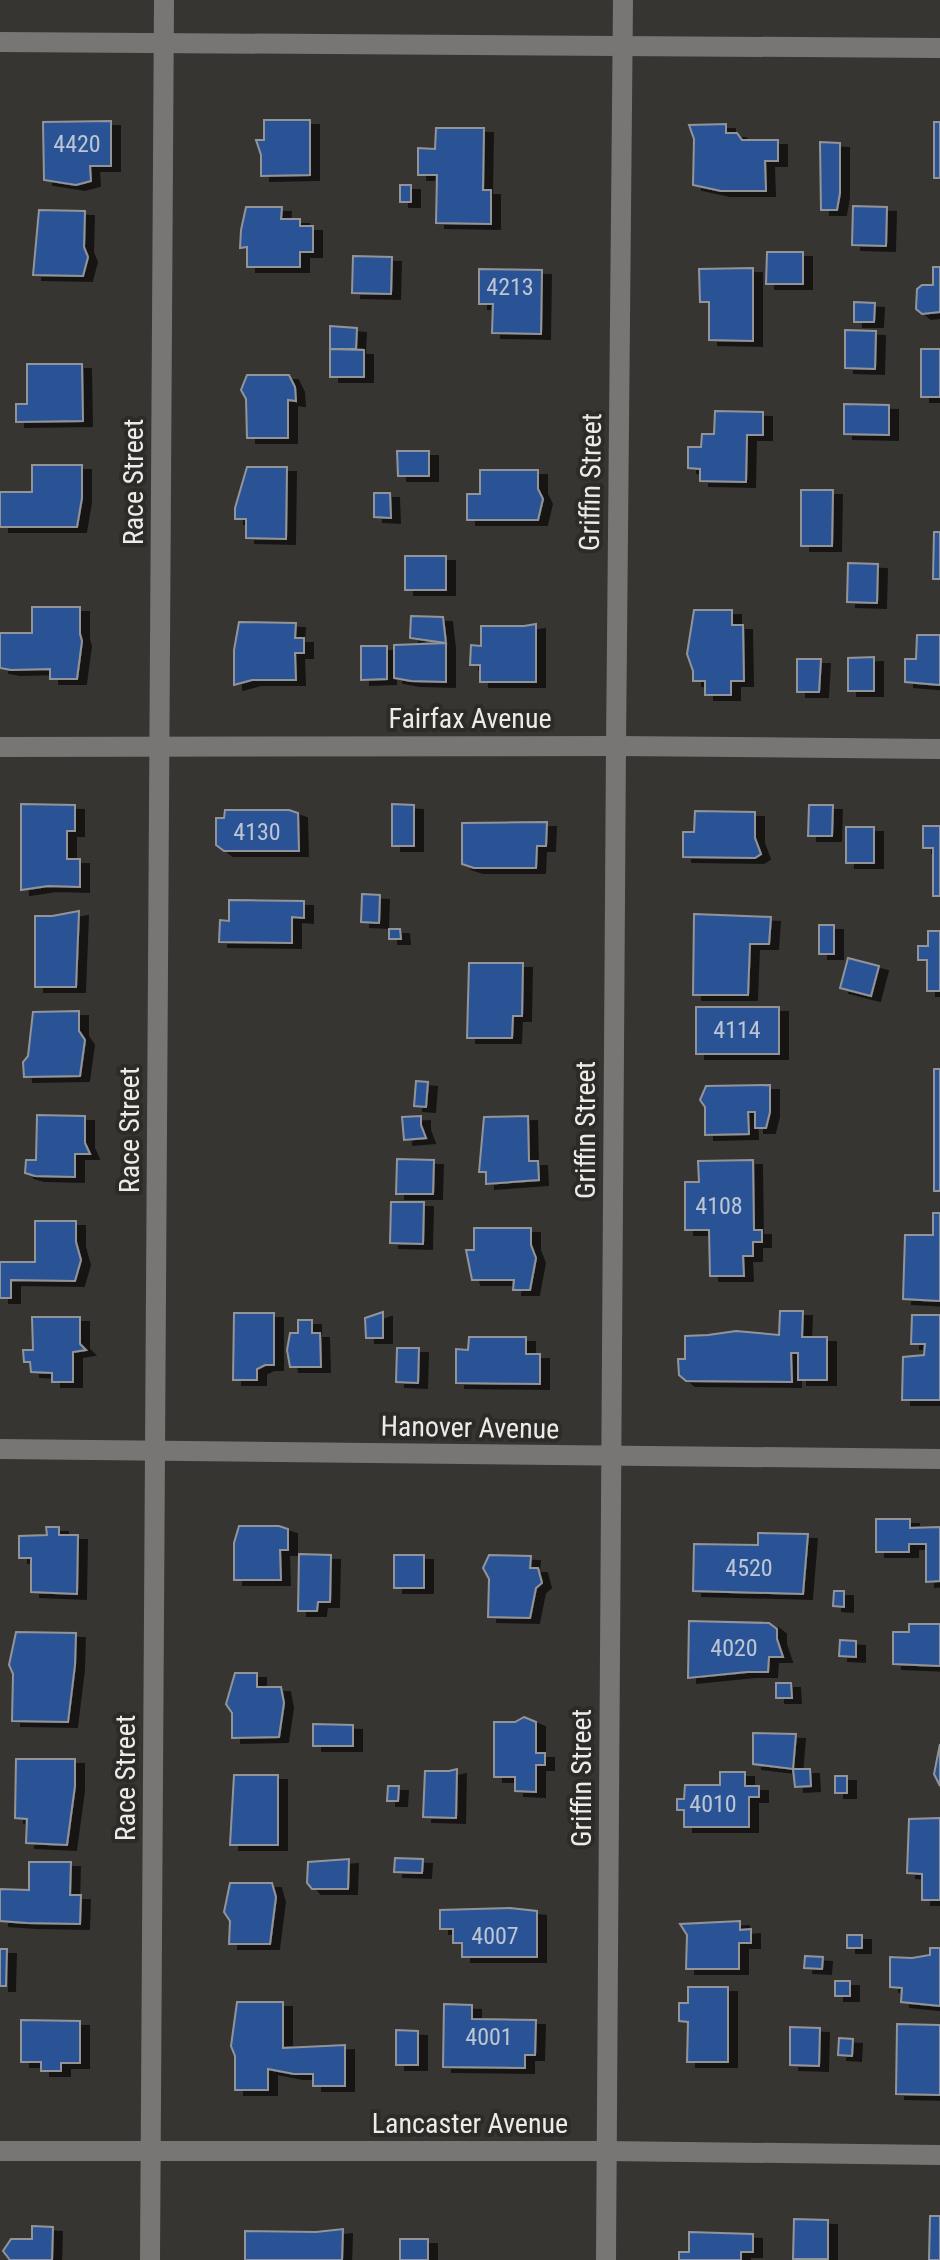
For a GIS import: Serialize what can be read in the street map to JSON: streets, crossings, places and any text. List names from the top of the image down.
{
  "streets": {
    "street": [
      "Race Street",
      "Griffin Street",
      "Fairfax Avenue",
      "Hanover Avenue",
      "Lancaster Avenue"
    ]
  },
  "crossings": [
    ["Race Street", "Fairfax Avenue"],
    ["Race Street", "Hanover Avenue"],
    ["Race Street", "Lancaster Avenue"],
    ["Griffin Street", "Fairfax Avenue"],
    ["Griffin Street", "Hanover Avenue"],
    ["Griffin Street", "Lancaster Avenue"]
  ],
  "house_numbers": [
    "4420",
    "4213",
    "4130",
    "4114",
    "4108",
    "4520",
    "4020",
    "4010",
    "4007",
    "4001"
  ]
}
